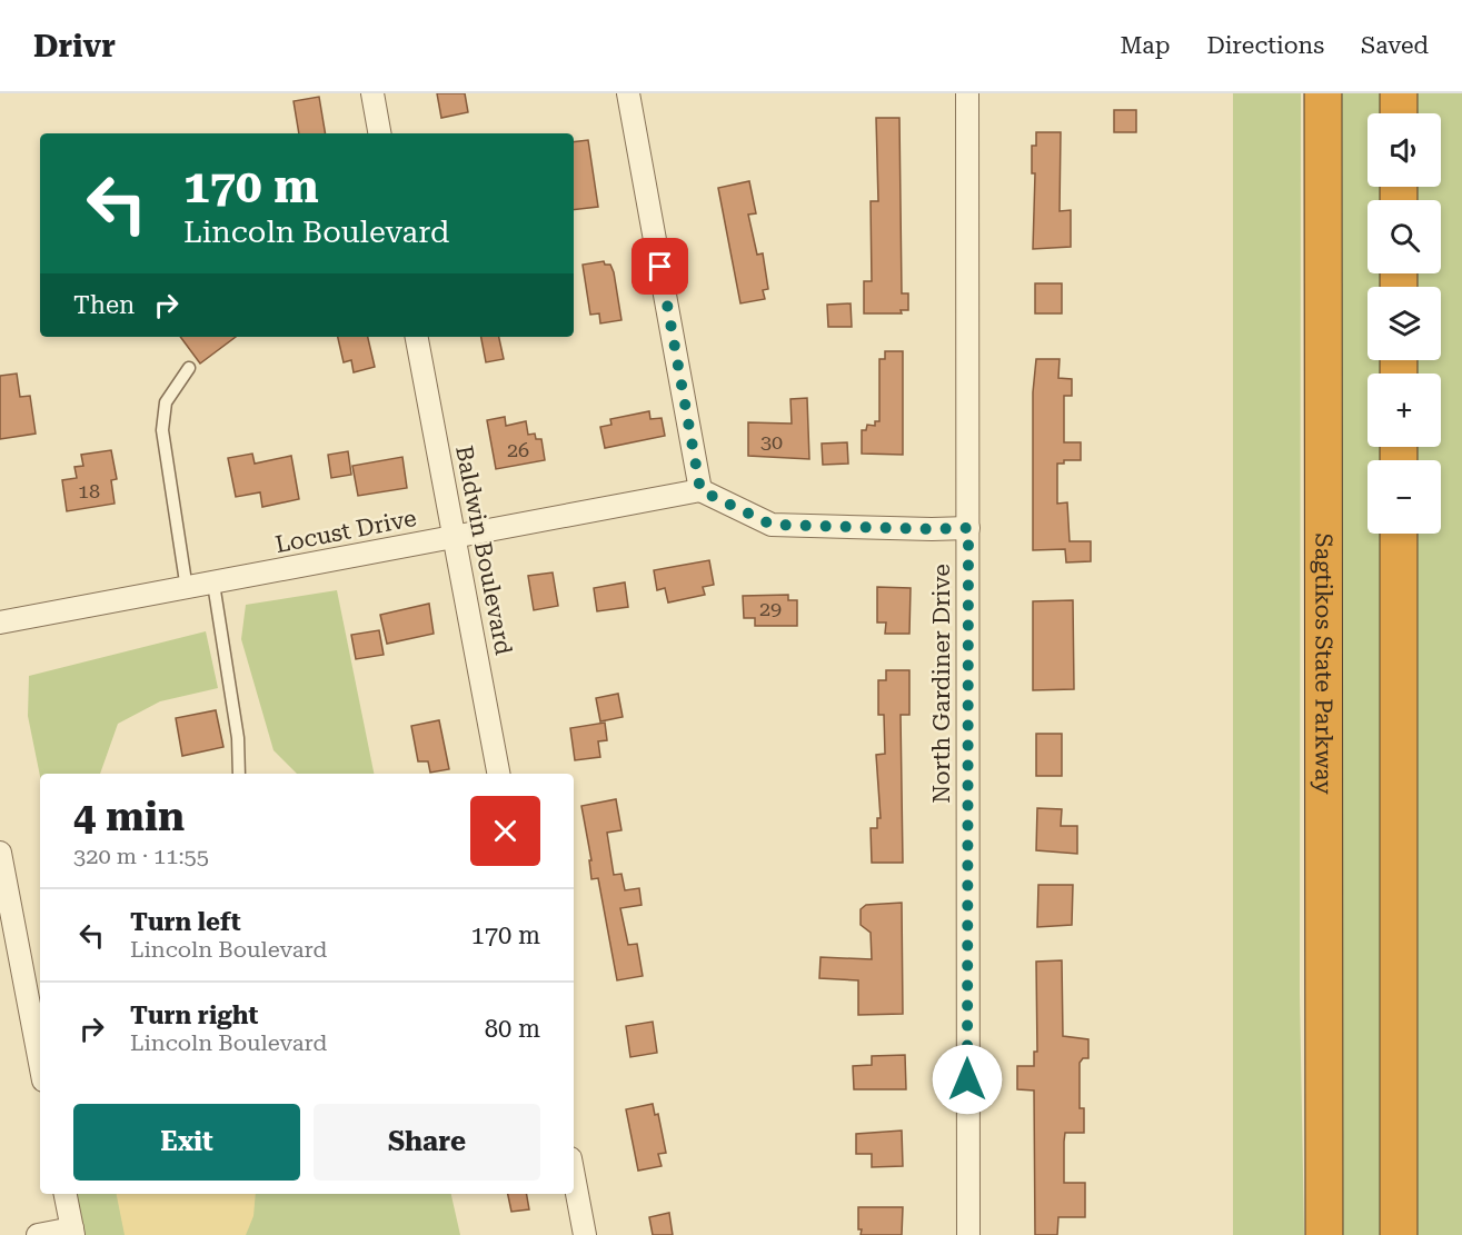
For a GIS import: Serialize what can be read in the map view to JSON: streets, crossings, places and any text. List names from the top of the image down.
{
  "streets": {
    "highway": ["Sagtikos State Parkway"],
    "street": ["Locust Drive", "Baldwin Boulevard", "North Gardiner Drive"]
  },
  "crossings": [
    ["Locust Drive", "Baldwin Boulevard"]
  ],
  "house_numbers": [
    "30",
    "26",
    "18",
    "29"
  ],
  "page": {
    "header": "Drivr",
    "nav": ["Map", "Directions", "Saved"],
    "map_buttons": ["+", "−"],
    "turn": ["170 m", "Lincoln Boulevard"],
    "then": "Then",
    "heading": ["4 min", "320 m · 11:55"],
    "list": [
      {
        "name": "Turn left",
        "note": "Lincoln Boulevard",
        "value": "170 m"
      },
      {
        "name": "Turn right",
        "note": "Lincoln Boulevard",
        "value": "80 m"
      }
    ],
    "buttons": ["Exit", "Share"]
  }
}
